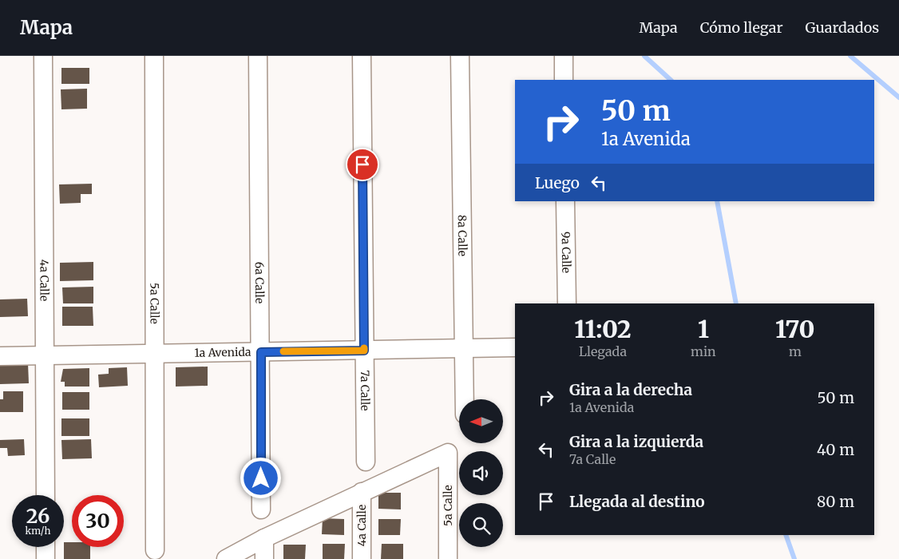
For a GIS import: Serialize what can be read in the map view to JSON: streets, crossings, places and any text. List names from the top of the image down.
{
  "streets": {
    "street": [
      "8a Calle",
      "9a Calle",
      "4a Calle",
      "6a Calle",
      "5a Calle",
      "1a Avenida",
      "7a Calle"
    ]
  },
  "crossings": [
    ["8a Calle", "1a Avenida"],
    ["4a Calle", "5a Calle"],
    ["4a Calle", "1a Avenida"],
    ["6a Calle", "1a Avenida"],
    ["5a Calle", "1a Avenida"],
    ["1a Avenida", "7a Calle"]
  ],
  "north": "left",
  "page": {
    "header": "Mapa",
    "nav": ["Mapa", "Cómo llegar", "Guardados"],
    "turn": ["50 m", "1a Avenida"],
    "then": "Luego",
    "eta": [
      "11:02",
      "Llegada",
      "1",
      "min",
      "170",
      "m"
    ],
    "list": [
      {
        "name": "Gira a la derecha",
        "note": "1a Avenida",
        "value": "50 m"
      },
      {
        "name": "Gira a la izquierda",
        "note": "7a Calle",
        "value": "40 m"
      },
      {
        "name": "Llegada al destino",
        "value": "80 m"
      }
    ],
    "speed": "26 km/h",
    "limit": "30"
  }
}
